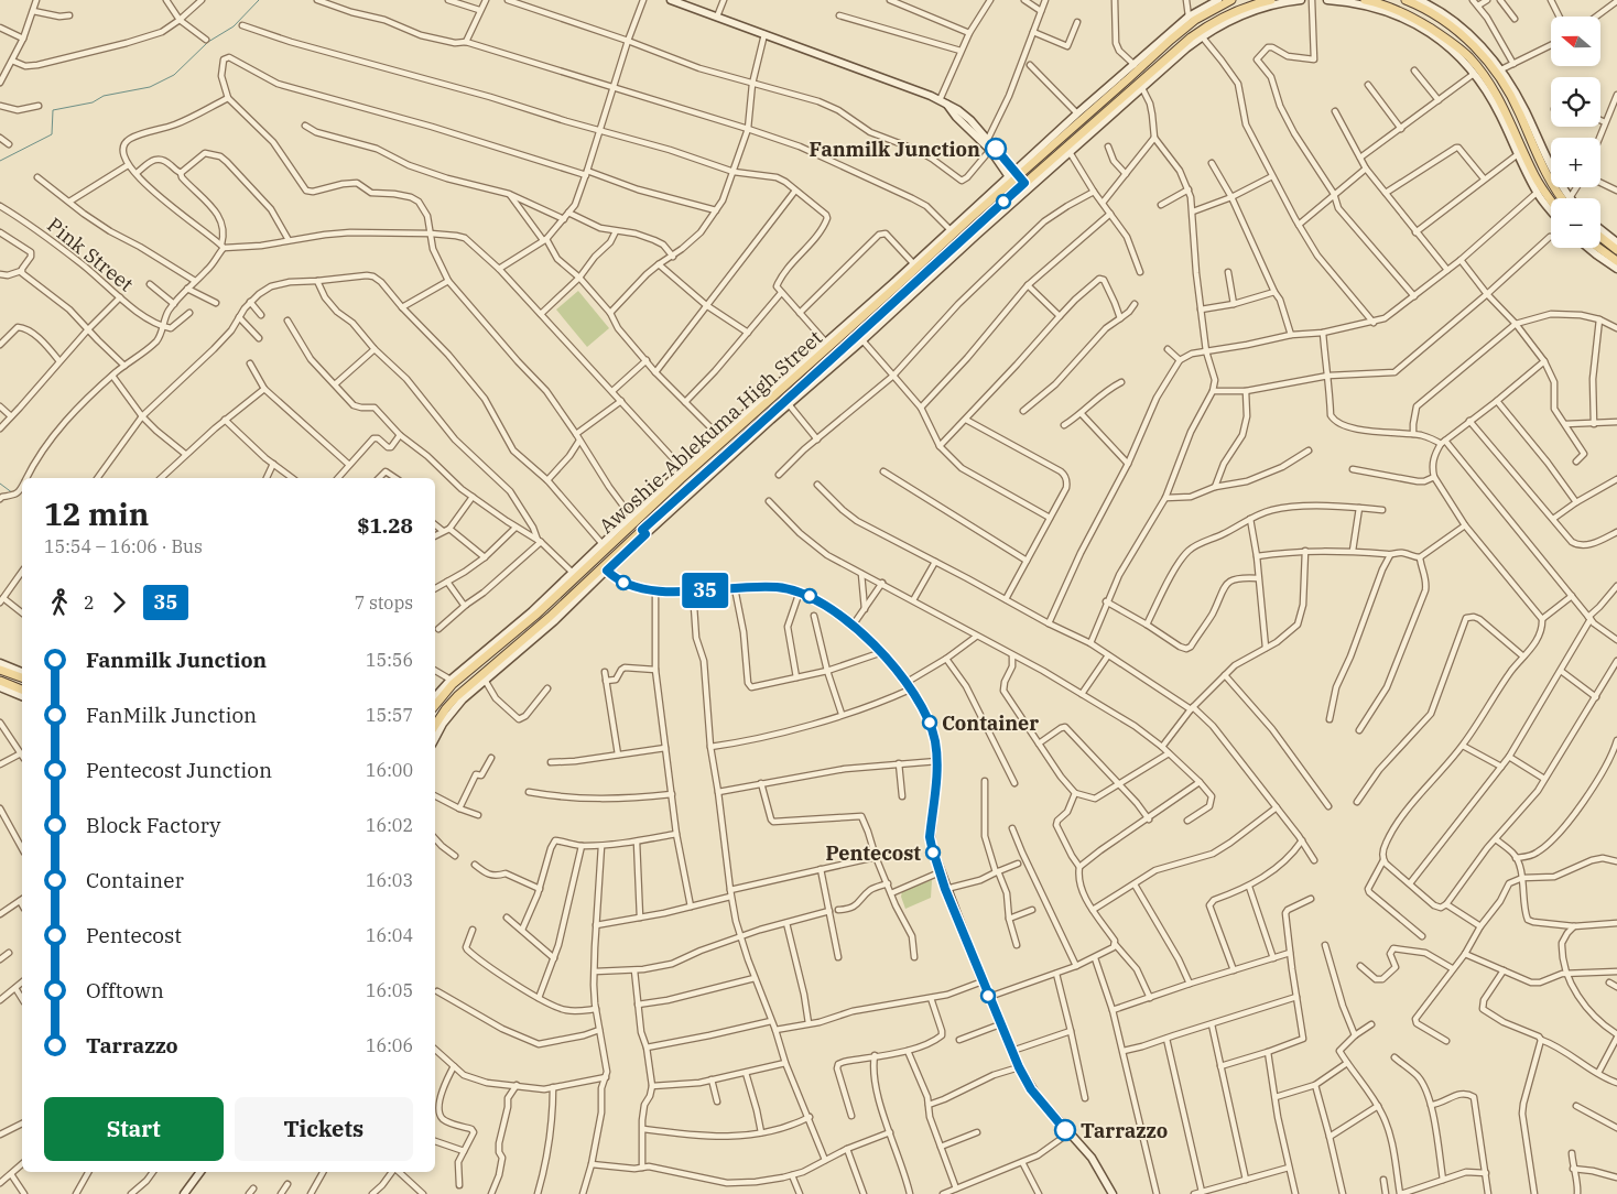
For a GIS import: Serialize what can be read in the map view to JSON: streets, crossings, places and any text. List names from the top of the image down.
{
  "streets": {
    "main road": ["Awoshie-Ablekuma High Street"],
    "street": ["Pink Street"]
  },
  "places": [
    "Fanmilk Junction",
    "Container",
    "Pentecost",
    "Tarrazzo"
  ],
  "lines": ["bus line 35"],
  "north": "left",
  "page": {
    "on_map": "35",
    "map_buttons": ["+", "−"],
    "heading": ["12 min", "15:54 – 16:06 · Bus", "$1.28"],
    "legs": ["2", "35", "7 stops"],
    "list": [
      {
        "name": "Fanmilk Junction",
        "value": "15:56"
      },
      {
        "name": "FanMilk Junction",
        "value": "15:57"
      },
      {
        "name": "Pentecost Junction",
        "value": "16:00"
      },
      {
        "name": "Block Factory",
        "value": "16:02"
      },
      {
        "name": "Container",
        "value": "16:03"
      },
      {
        "name": "Pentecost",
        "value": "16:04"
      },
      {
        "name": "Offtown",
        "value": "16:05"
      },
      {
        "name": "Tarrazzo",
        "value": "16:06"
      }
    ],
    "buttons": ["Start", "Tickets"]
  }
}
